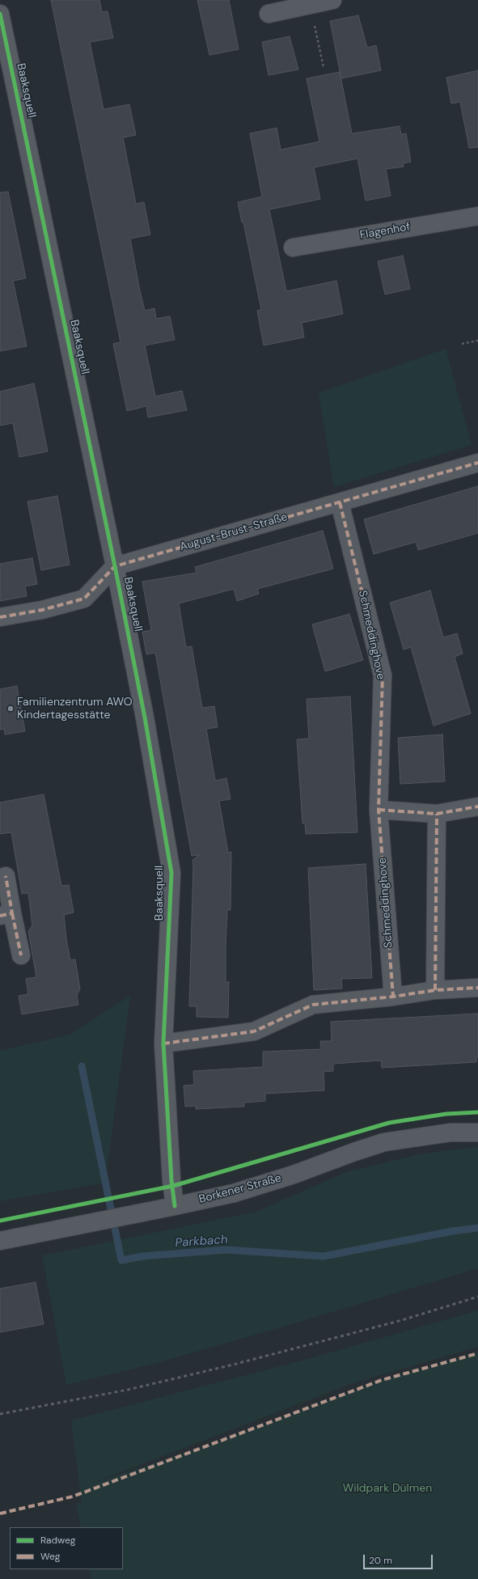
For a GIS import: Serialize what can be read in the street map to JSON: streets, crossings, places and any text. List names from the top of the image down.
{
  "streets": {
    "street": [
      "Baaksquell",
      "Flagenhof",
      "August-Brust-Straße",
      "Schmeddinghove",
      "Borkener Straße"
    ]
  },
  "crossings": [
    ["Baaksquell", "August-Brust-Straße"],
    ["Baaksquell", "Borkener Straße"],
    ["August-Brust-Straße", "Schmeddinghove"]
  ],
  "water": ["Parkbach"],
  "parks": ["Wildpark Dülmen"],
  "places": ["Familienzentrum AWO Kindertagesstätte"],
  "legend": ["Radweg", "Weg"],
  "scale_bar": "20 m"
}
